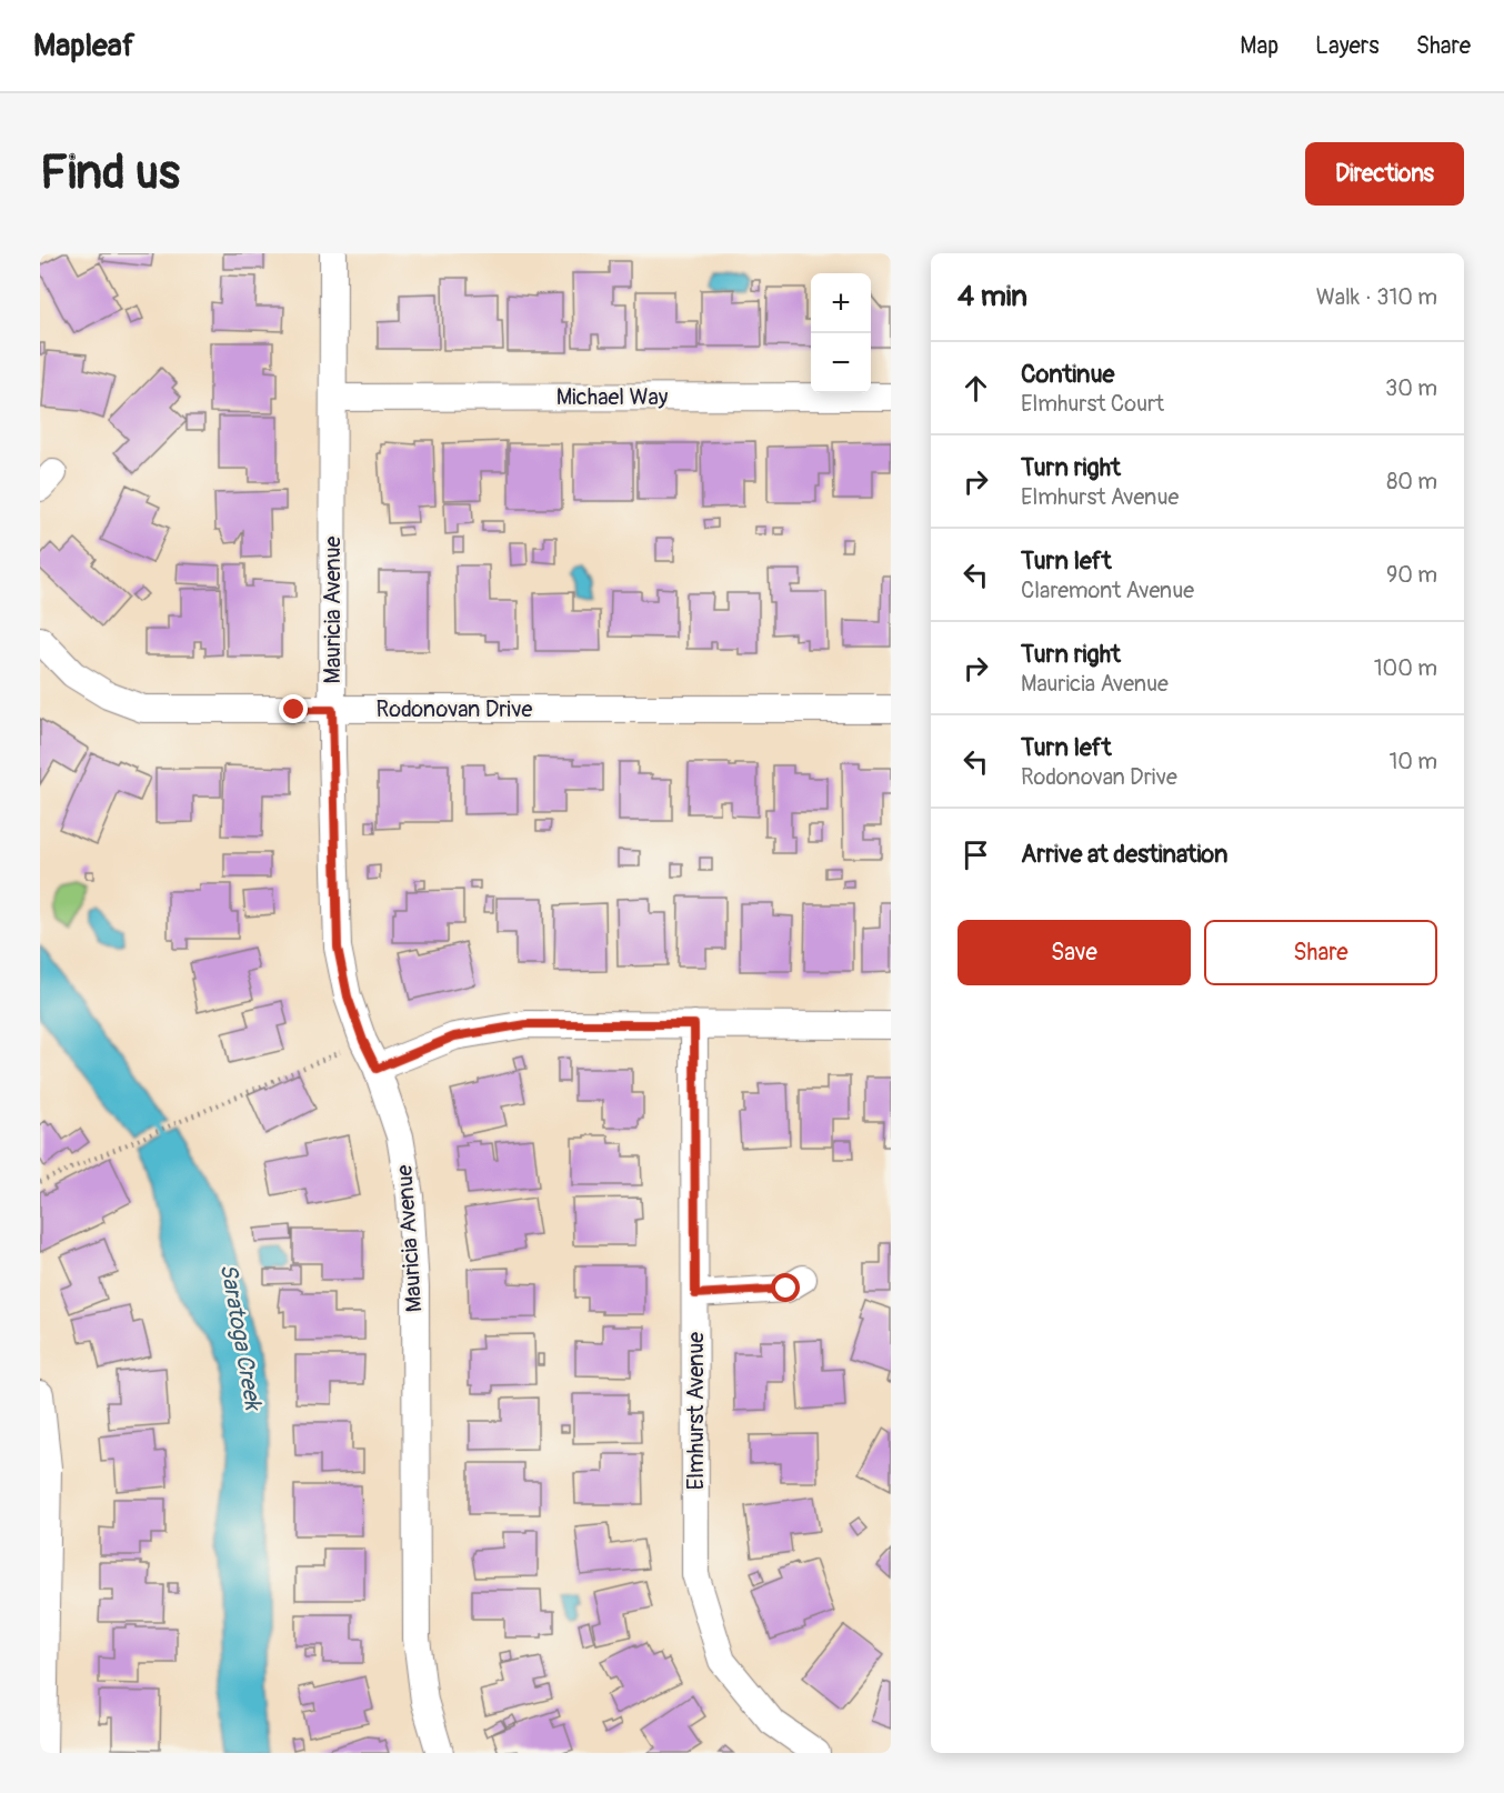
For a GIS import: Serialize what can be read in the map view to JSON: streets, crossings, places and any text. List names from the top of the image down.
{
  "streets": {
    "street": [
      "Michael Way",
      "Mauricia Avenue",
      "Rodonovan Drive",
      "Elmhurst Avenue"
    ]
  },
  "crossings": [
    ["Michael Way", "Mauricia Avenue"],
    ["Mauricia Avenue", "Rodonovan Drive"]
  ],
  "water": ["Saratoga Creek"],
  "page": {
    "header": "Mapleaf",
    "nav": ["Map", "Layers", "Share"],
    "buttons": [
      "Directions",
      ["Save", "Share"]
    ],
    "title": "Find us",
    "heading": ["4 min", "Walk · 310 m"],
    "map_buttons": ["+", "−"],
    "list": [
      ["Continue", "Elmhurst Court", "30 m"],
      ["Turn right", "Elmhurst Avenue", "80 m"],
      ["Turn left", "Claremont Avenue", "90 m"],
      ["Turn right", "Mauricia Avenue", "100 m"],
      ["Turn left", "Rodonovan Drive", "10 m"],
      "Arrive at destination"
    ]
  }
}
